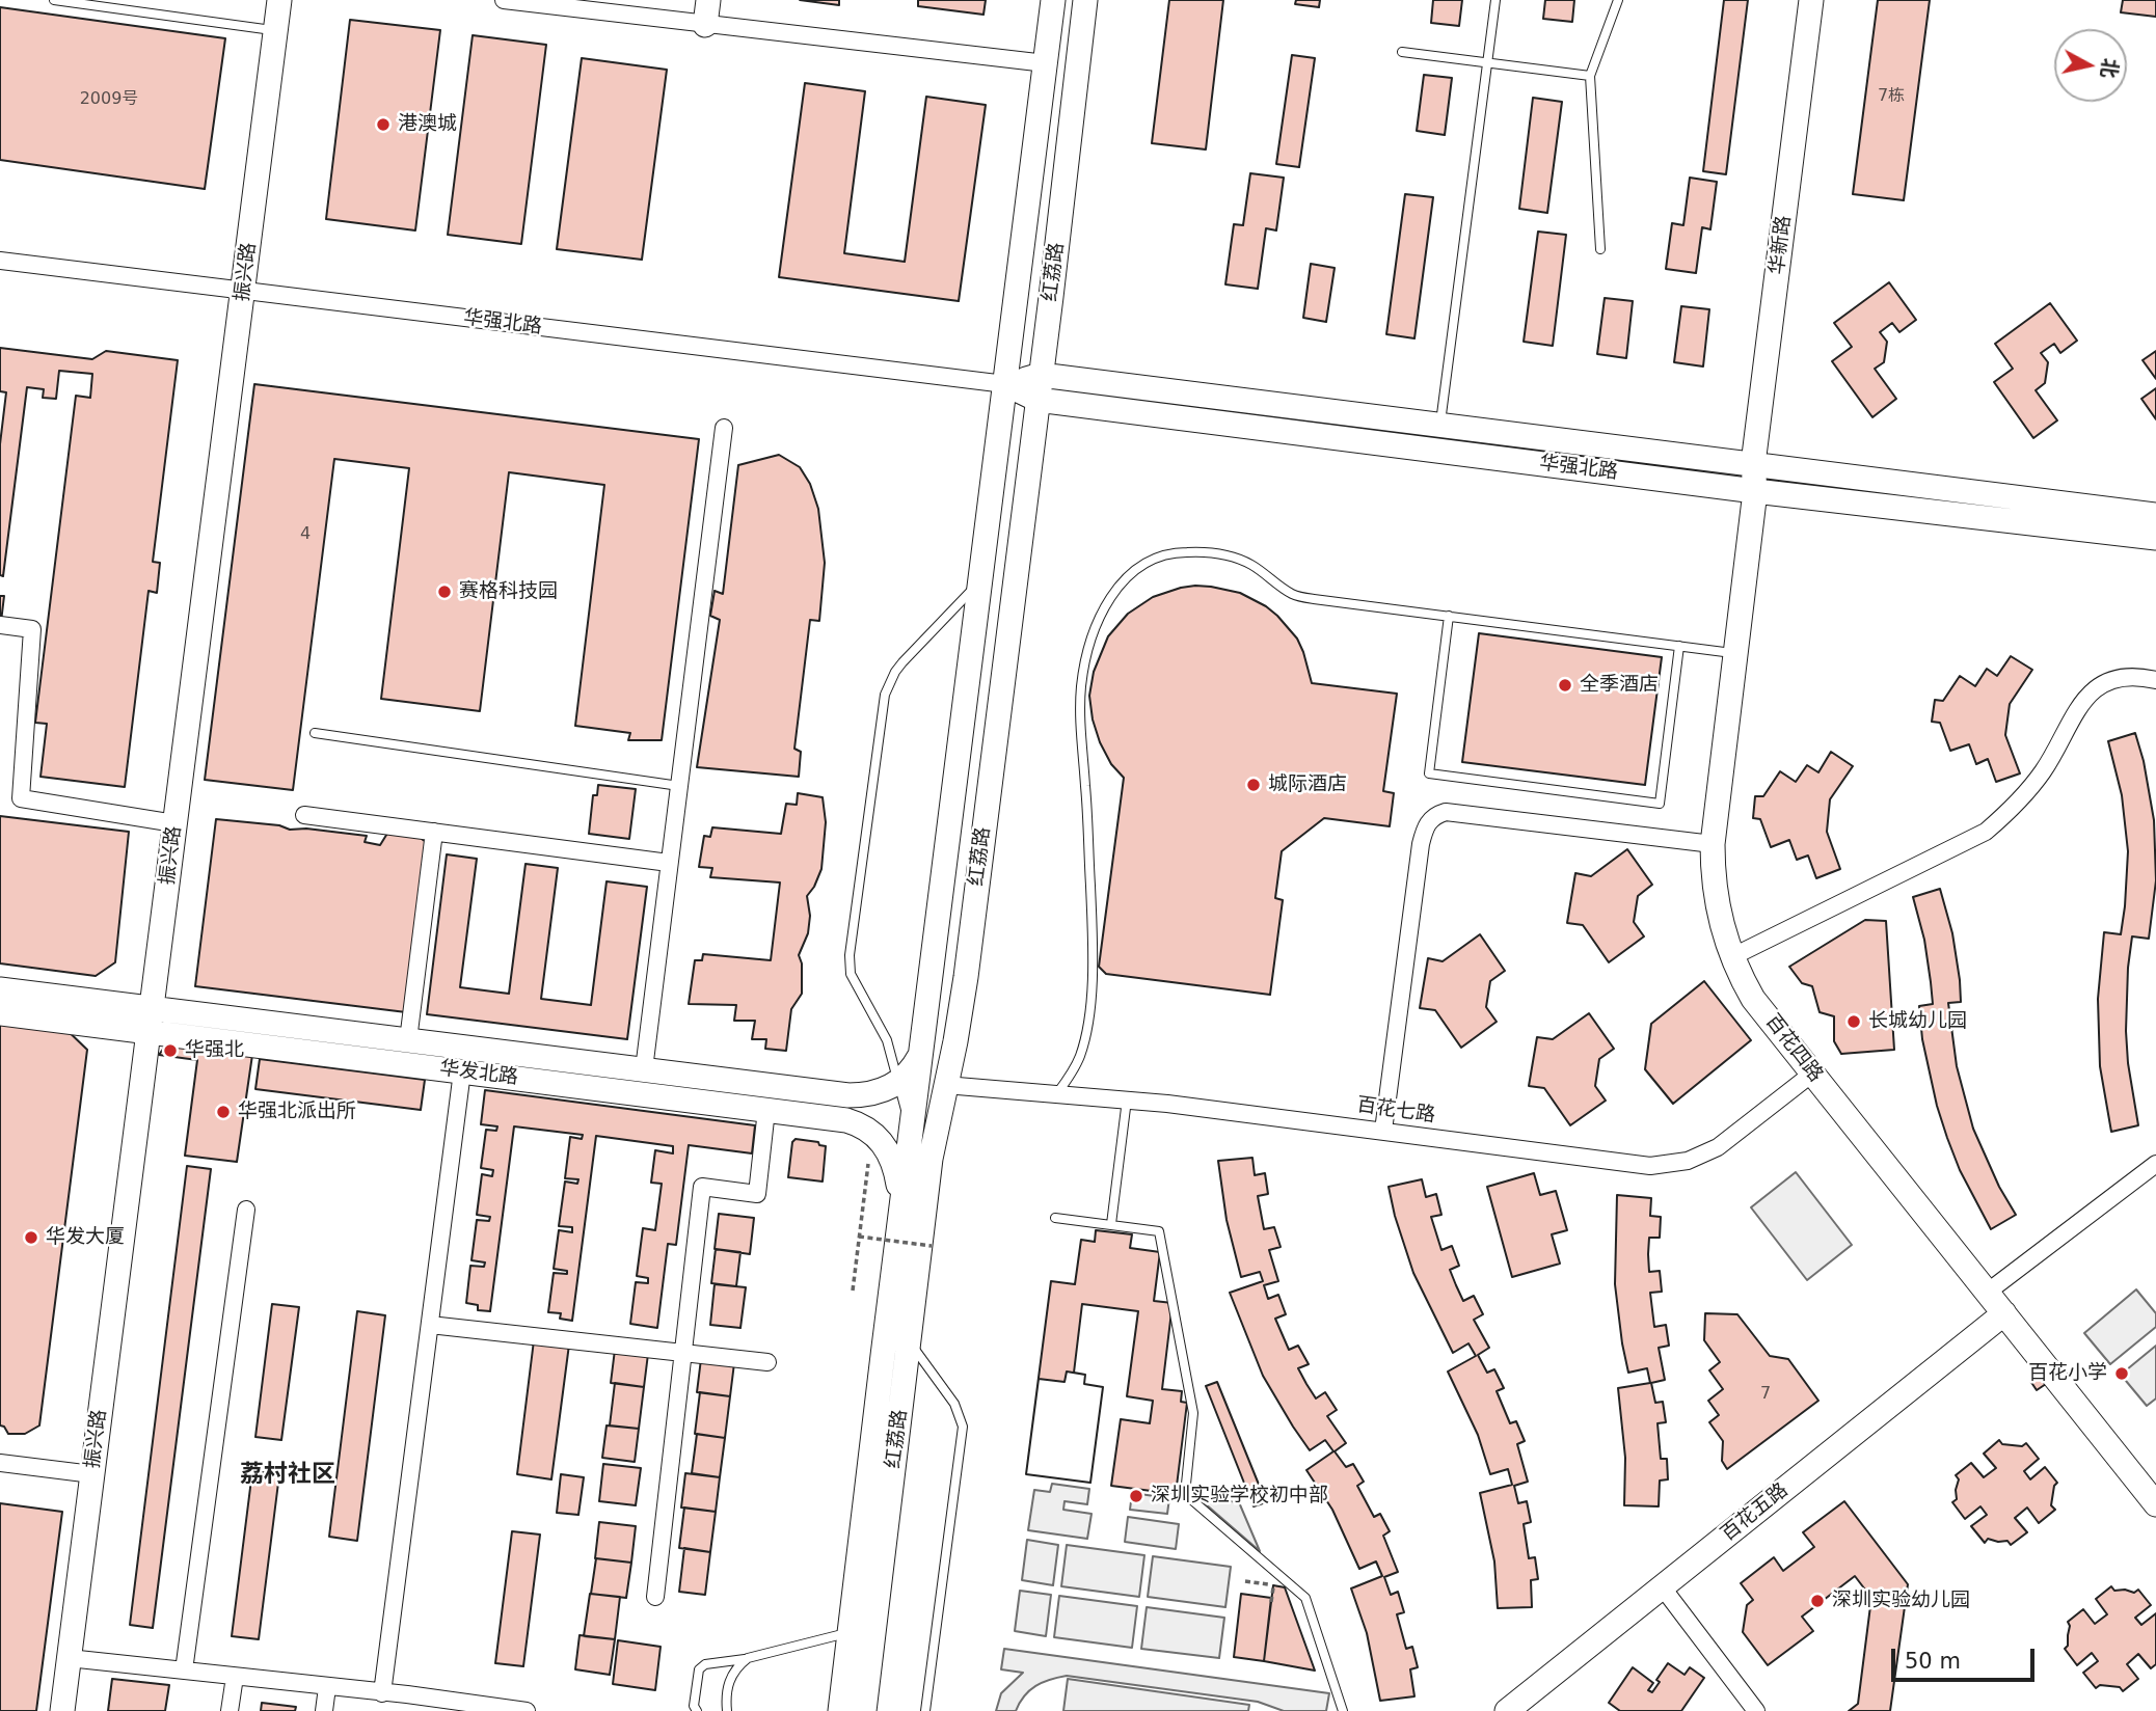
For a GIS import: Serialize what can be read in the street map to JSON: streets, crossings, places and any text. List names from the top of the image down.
{
  "streets": {
    "main road": [
      "华新路",
      "振兴路",
      "红荔路",
      "华强北路",
      "百花四路",
      "华发北路",
      "百花五路"
    ],
    "street": ["百花七路"]
  },
  "crossings": [
    ["华新路", "华强北路"],
    ["华新路", "百花四路"],
    ["振兴路", "华强北路"],
    ["振兴路", "华发北路"],
    ["红荔路", "华强北路"],
    ["红荔路", "华发北路"],
    ["红荔路", "百花七路"],
    ["华强北路", "百花四路"],
    ["百花四路", "百花七路"],
    ["百花四路", "百花五路"]
  ],
  "districts": ["荔村社区"],
  "places": [
    "港澳城",
    "赛格科技园",
    "全季酒店",
    "城际酒店",
    "长城幼儿园",
    "华强北",
    "华强北派出所",
    "华发大厦",
    "百花小学",
    "深圳实验学校初中部",
    "深圳实验幼儿园"
  ],
  "house_numbers": [
    "7栋",
    "2009号",
    "4",
    "7"
  ],
  "scale_bar": "50 m",
  "north": "right"
}
